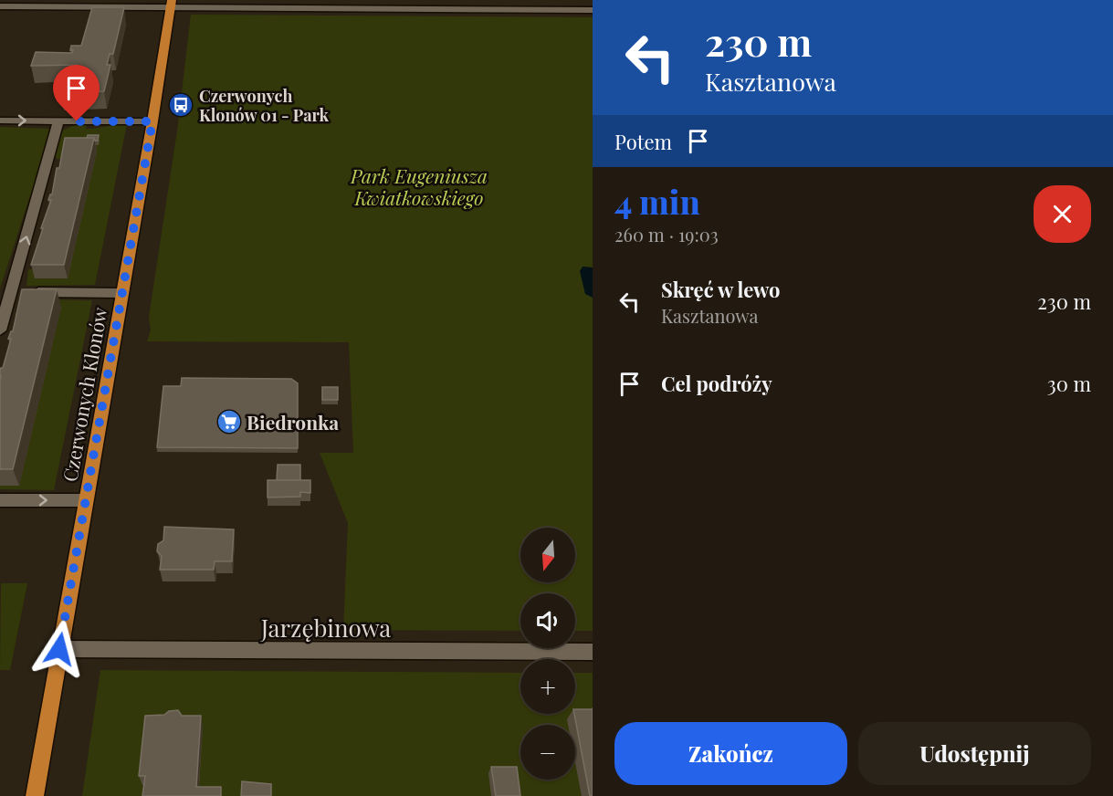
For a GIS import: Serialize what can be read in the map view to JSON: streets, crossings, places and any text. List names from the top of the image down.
{
  "streets": {
    "main road": ["Czerwonych Klonów"],
    "street": ["Jarzębinowa"]
  },
  "crossings": [
    ["Czerwonych Klonów", "Jarzębinowa"]
  ],
  "parks": ["Park Eugeniusza Kwiatkowskiego"],
  "places": {
    "bus stop": ["Czerwonych Klonów 01 - Park"],
    "supermarket": ["Biedronka"]
  },
  "north": "bottom",
  "page": {
    "turn": ["230 m", "Kasztanowa"],
    "then": "Potem",
    "heading": ["4 min", "260 m · 19:03"],
    "list": [
      {
        "name": "Skręć w lewo",
        "note": "Kasztanowa",
        "value": "230 m"
      },
      {
        "name": "Cel podróży",
        "value": "30 m"
      }
    ],
    "map_buttons": ["+", "−"],
    "buttons": ["Zakończ", "Udostępnij"]
  }
}
